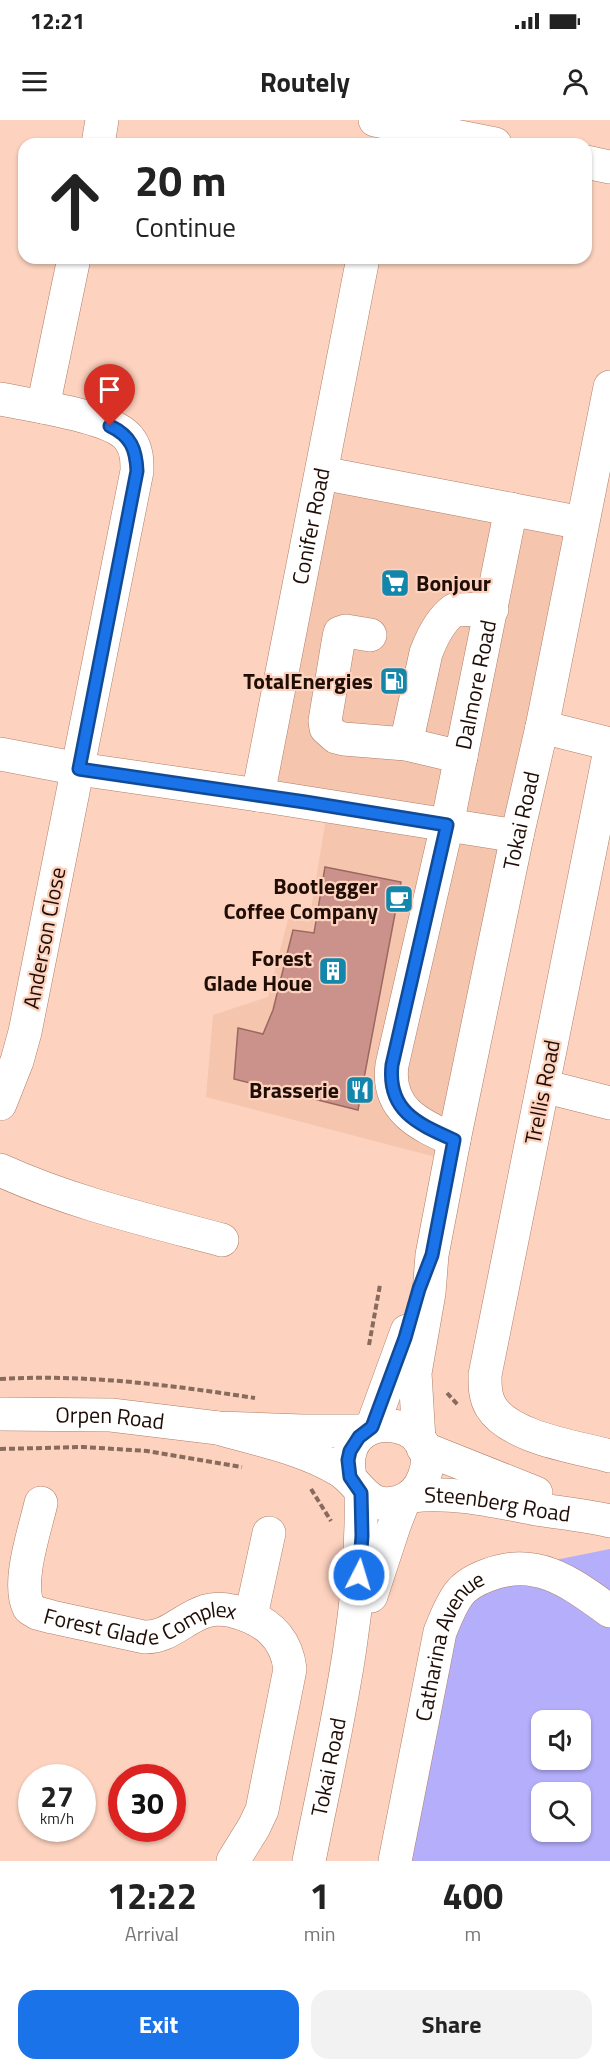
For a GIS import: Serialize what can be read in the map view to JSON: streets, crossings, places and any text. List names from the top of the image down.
{
  "streets": {
    "street": [
      "Conifer Road",
      "Dalmore Road",
      "Tokai Road",
      "Anderson Close",
      "Trellis Road",
      "Orpen Road",
      "Steenberg Road",
      "Forest Glade Complex",
      "Catharina Avenue"
    ]
  },
  "crossings": [
    ["Dalmore Road", "Tokai Road"],
    ["Tokai Road", "Orpen Road"],
    ["Tokai Road", "Steenberg Road"],
    ["Orpen Road", "Steenberg Road"]
  ],
  "places": {
    "supermarket": ["Bonjour"],
    "fuel station": ["TotalEnergies"],
    "cafe": ["Bootlegger Coffee Company"],
    "building": ["Forest Glade Houe"],
    "restaurant": ["Brasserie"]
  },
  "page": {
    "status": "12:21",
    "header": "Routely",
    "turn": ["20 m", "Continue"],
    "speed": "27 km/h",
    "limit": "30",
    "eta": [
      "12:22",
      "Arrival",
      "1",
      "min",
      "400",
      "m"
    ],
    "buttons": ["Exit", "Share"]
  }
}
